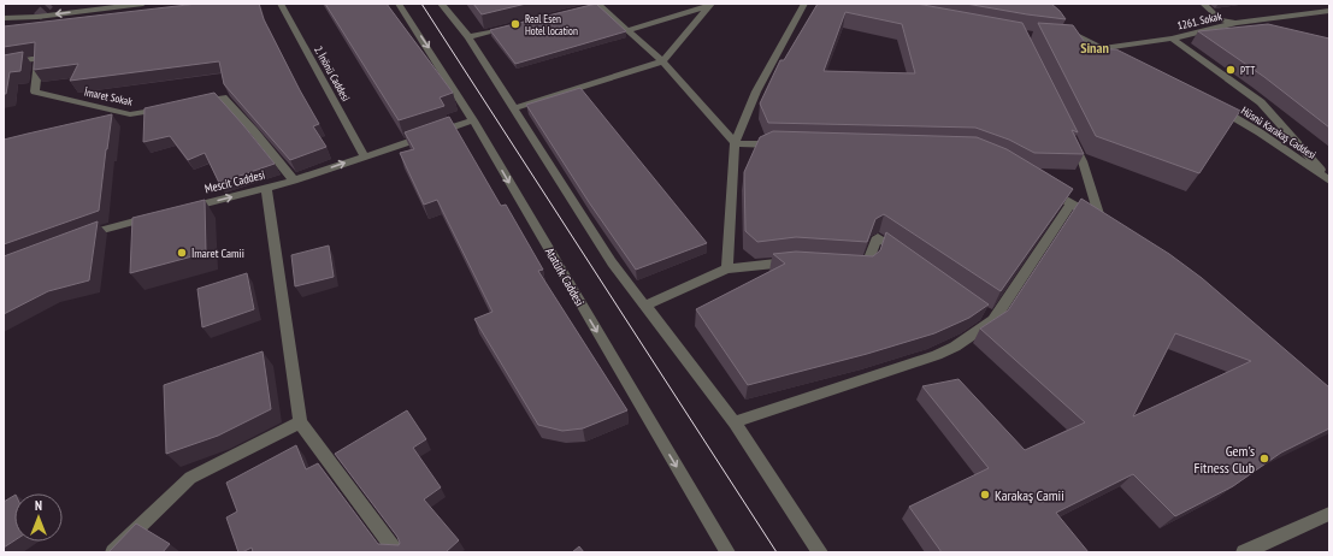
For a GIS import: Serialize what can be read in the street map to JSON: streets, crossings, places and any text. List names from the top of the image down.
{
  "streets": {
    "street": [
      "1261. Sokak",
      "2. İnönü Caddesi",
      "İmaret Sokak",
      "Hüsnü Karakaş Caddesi",
      "Mescit Caddesi",
      "Atatürk Caddesi"
    ]
  },
  "crossings": [
    ["2. İnönü Caddesi", "Mescit Caddesi"],
    ["Mescit Caddesi", "Atatürk Caddesi"]
  ],
  "one_way": ["Mescit Caddesi"],
  "districts": ["Sinan"],
  "places": [
    "Real Esen Hotel location",
    "PTT",
    "İmaret Camii",
    "Gem's Fitness Club",
    "Karakaş Camii"
  ],
  "north": "top"
}
